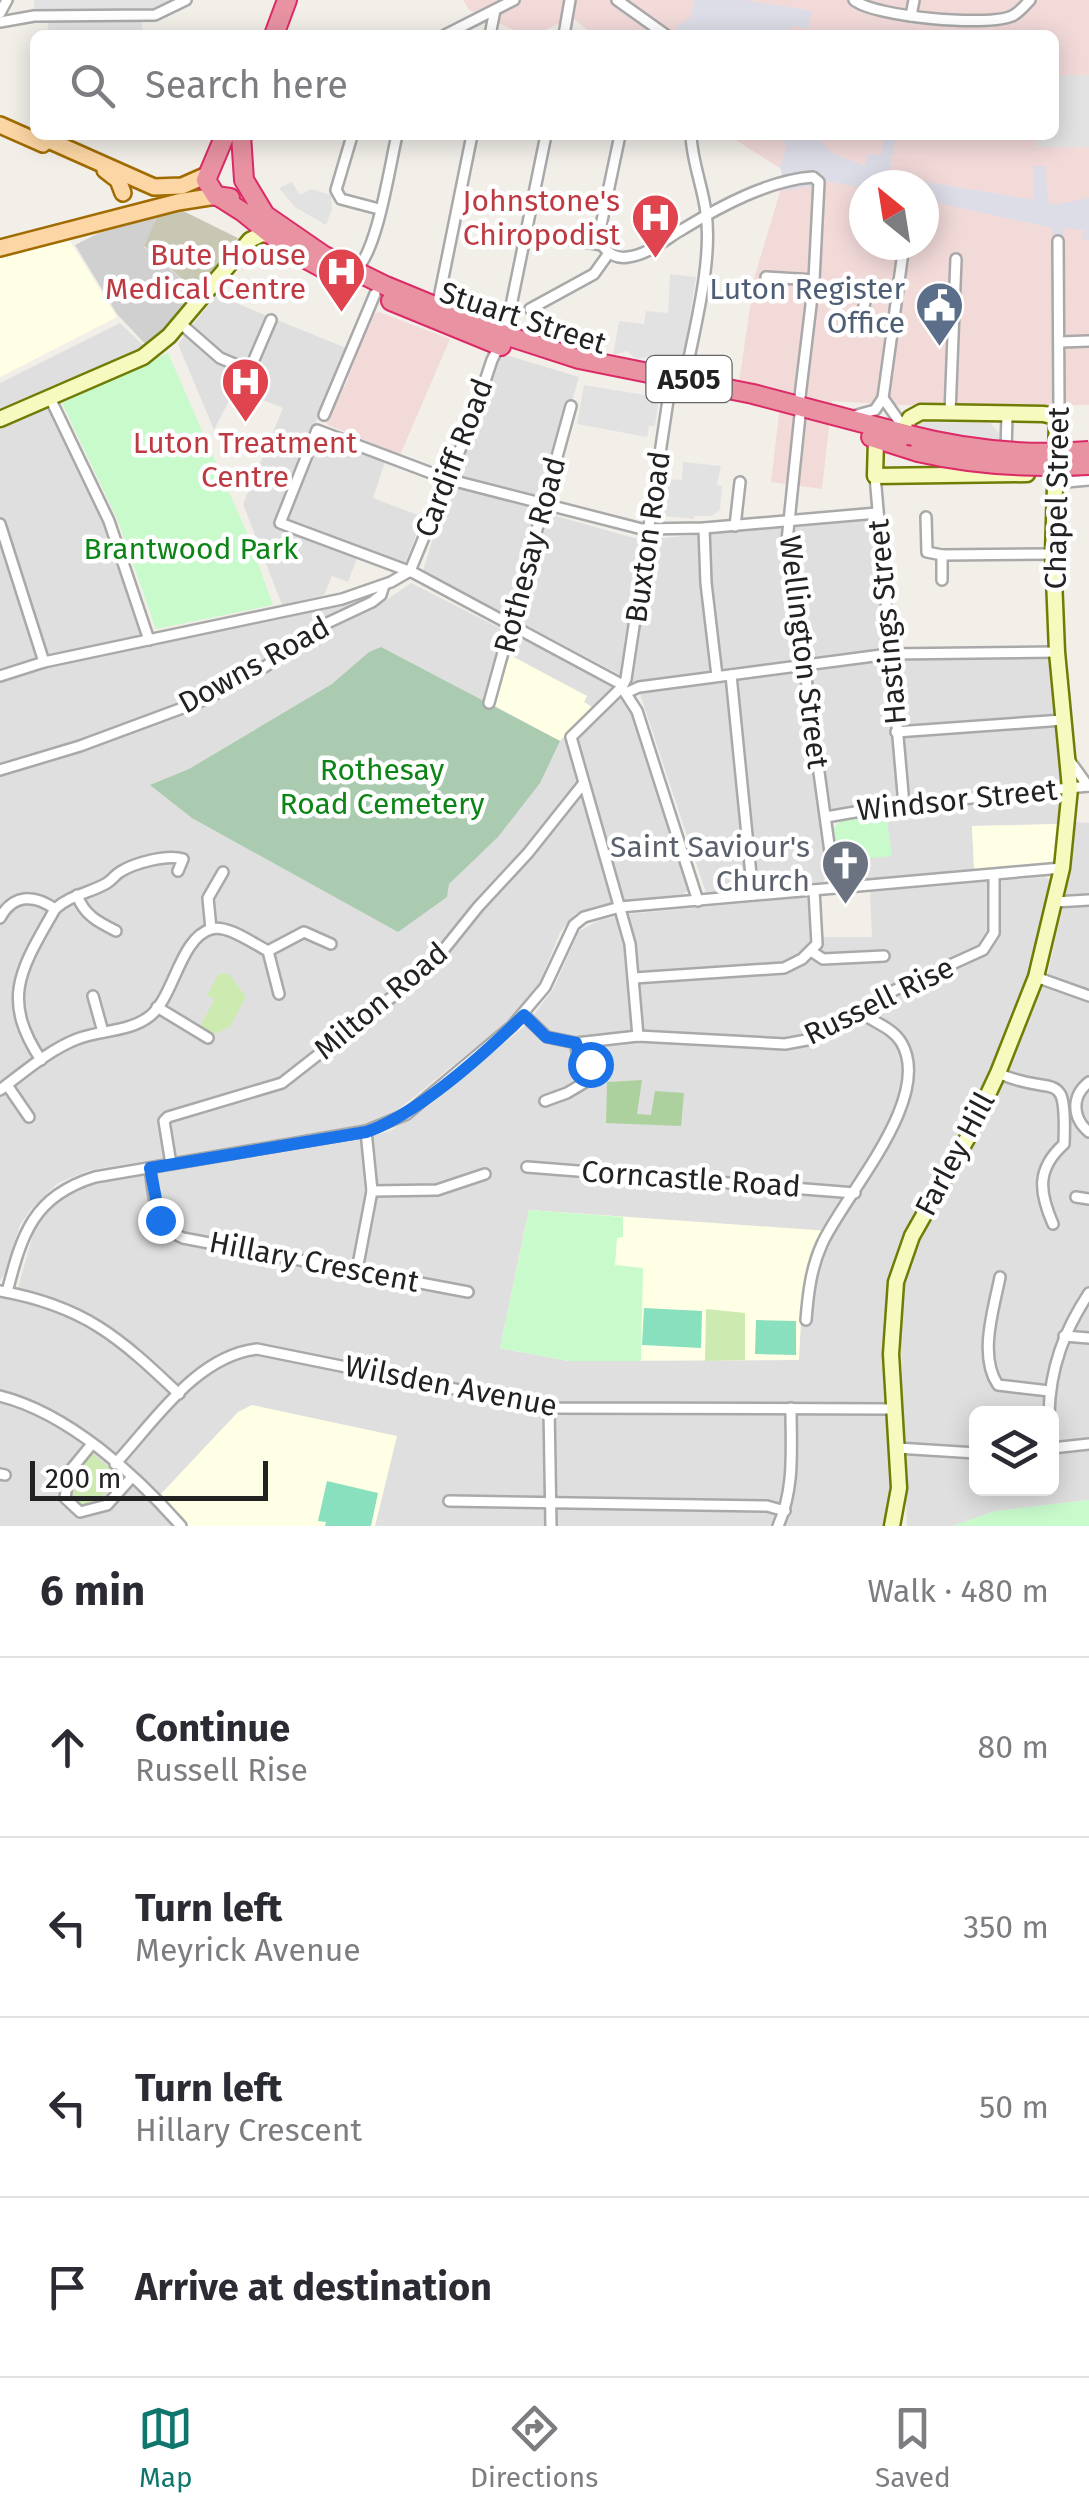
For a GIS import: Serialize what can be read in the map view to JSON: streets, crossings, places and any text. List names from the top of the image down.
{
  "streets": {
    "highway": ["Stuart Street", "A505"],
    "main road": ["Chapel Street", "Hastings Street", "Farley Hill"],
    "street": [
      "Cardiff Road",
      "Buxton Road",
      "Rothesay Road",
      "Wellington Street",
      "Downs Road",
      "Windsor Street",
      "Milton Road",
      "Russell Rise",
      "Corncastle Road",
      "Hillary Crescent",
      "Wilsden Avenue"
    ]
  },
  "crossings": [
    ["Stuart Street", "A505"],
    ["Stuart Street", "Cardiff Road"],
    ["Stuart Street", "Buxton Road"],
    ["Stuart Street", "Hastings Street"],
    ["Stuart Street", "Wellington Street"],
    ["Chapel Street", "Windsor Street"],
    ["Chapel Street", "Farley Hill"],
    ["Buxton Road", "Wellington Street"],
    ["Hastings Street", "Windsor Street"],
    ["Wellington Street", "Windsor Street"],
    ["Windsor Street", "Farley Hill"],
    ["Farley Hill", "Wilsden Avenue"]
  ],
  "parks": ["Brantwood Park", "Rothesay Road Cemetery"],
  "places": {
    "hospital": ["Johnstone's Chiropodist", "Bute House Medical Centre", "Luton Treatment Centre"],
    "public building": ["Luton Register Office"],
    "church": ["Saint Saviour's Church"]
  },
  "scale_bar": "200 m",
  "north": "top left",
  "page": {
    "search": "Search here",
    "scale": "200 m",
    "heading": ["6 min", "Walk · 480 m"],
    "list": [
      ["Continue", "Russell Rise", "80 m"],
      ["Turn left", "Meyrick Avenue", "350 m"],
      ["Turn left", "Hillary Crescent", "50 m"],
      "Arrive at destination"
    ],
    "nav": ["Map", "Directions", "Saved"]
  }
}
